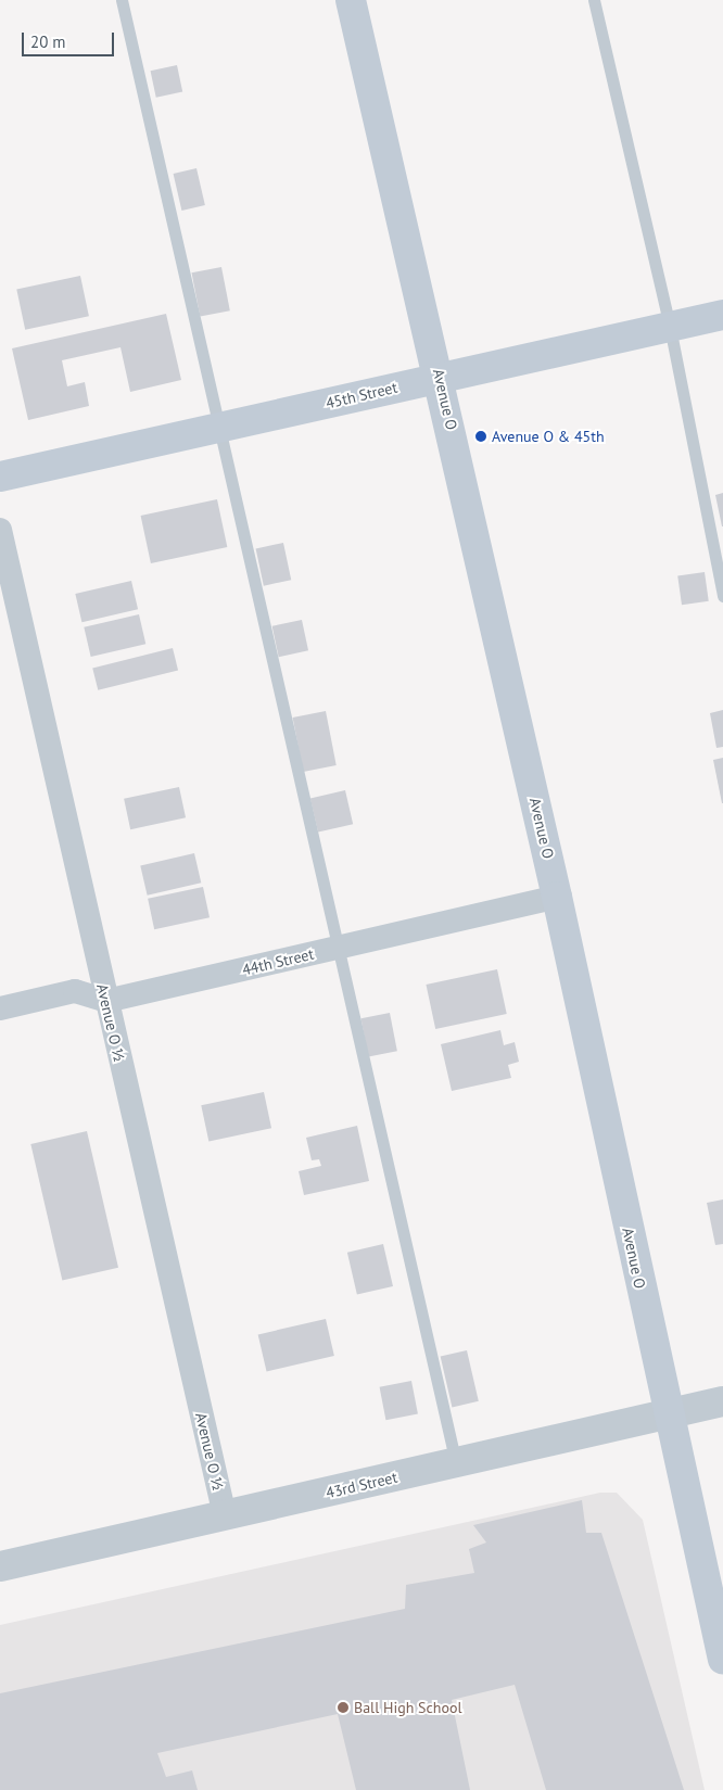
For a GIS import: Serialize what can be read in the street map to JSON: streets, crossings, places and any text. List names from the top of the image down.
{
  "streets": {
    "main road": ["45th Street", "Avenue O"],
    "street": ["44th Street", "Avenue O ½", "43rd Street"]
  },
  "crossings": [
    ["45th Street", "Avenue O"],
    ["Avenue O", "44th Street"],
    ["Avenue O", "43rd Street"],
    ["44th Street", "Avenue O ½"],
    ["Avenue O ½", "43rd Street"]
  ],
  "places": ["Avenue O & 45th", "Ball High School"],
  "scale_bar": "20 m"
}
